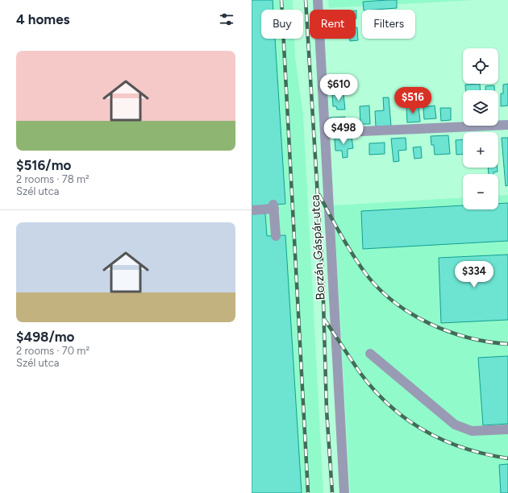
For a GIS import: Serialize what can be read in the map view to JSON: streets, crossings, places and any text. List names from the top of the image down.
{
  "streets": {
    "street": ["Borzán Gáspár utca"]
  },
  "page": {
    "heading": "4 homes",
    "chip": ["Buy", "Rent", "Filters"],
    "list": [
      {
        "name": "$516/mo",
        "note": "2 rooms · 78 m² · Szél utca"
      },
      {
        "name": "$498/mo",
        "note": "2 rooms · 70 m² · Szél utca"
      }
    ],
    "map_buttons": ["+", "−"],
    "price": [
      "$610",
      "$516",
      "$498",
      "$334"
    ]
  }
}
